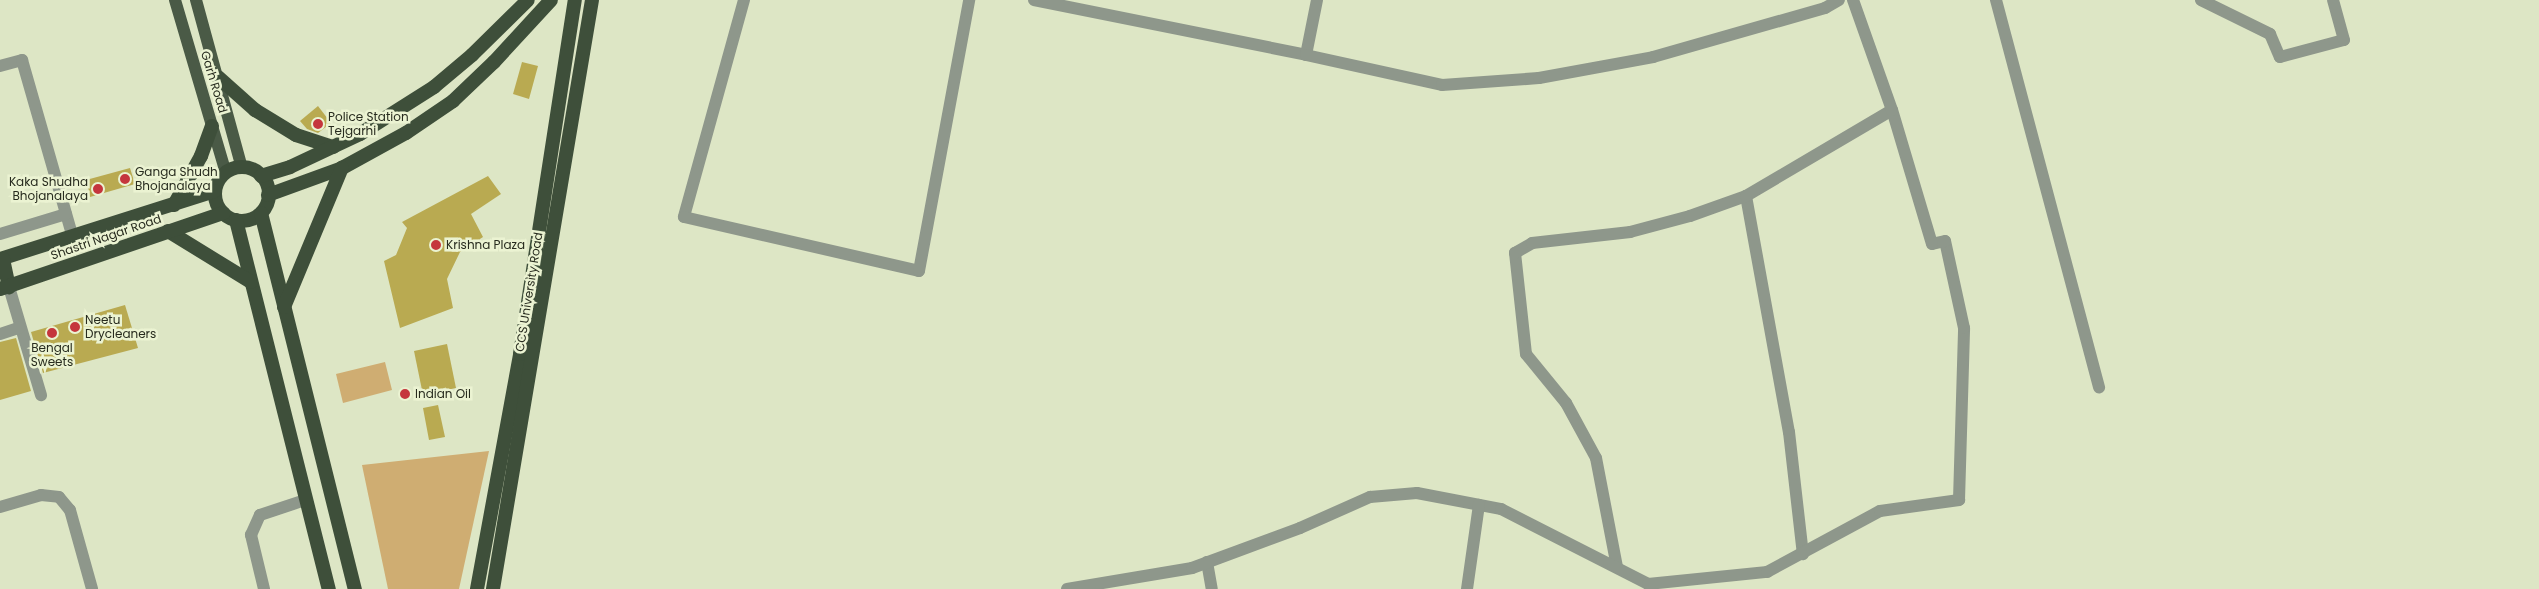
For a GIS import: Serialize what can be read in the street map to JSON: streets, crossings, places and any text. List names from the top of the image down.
{
  "streets": {
    "highway": ["Shastri Nagar Road", "CCS University Road"],
    "main road": ["Garh Road"]
  },
  "crossings": [
    ["Garh Road", "Shastri Nagar Road"]
  ],
  "places": [
    "Police Station Tejgarhi",
    "Ganga Shudh Bhojanalaya",
    "Kaka Shudha Bhojanalaya",
    "Krishna Plaza",
    "Neetu Drycleaners",
    "Bengal Sweets",
    "Indian Oil"
  ]
}
